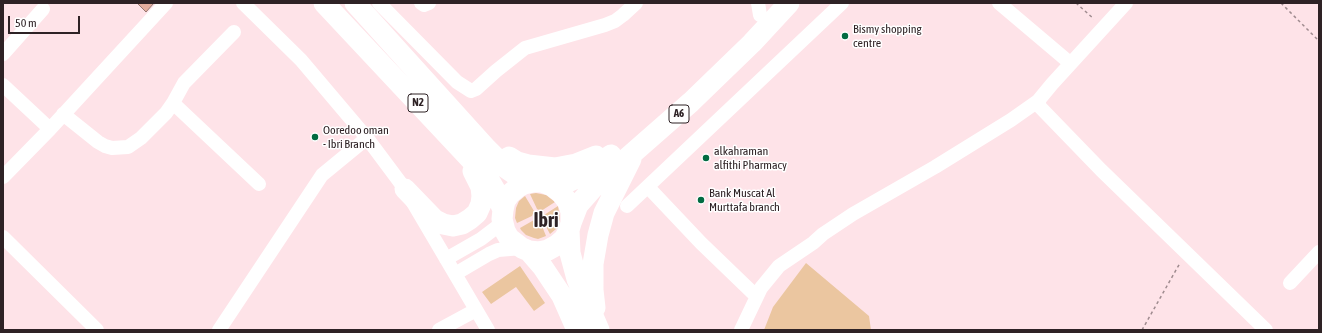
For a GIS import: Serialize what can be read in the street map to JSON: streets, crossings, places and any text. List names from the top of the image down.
{
  "streets": {
    "highway": ["N2", "A6"]
  },
  "crossings": [
    ["N2", "A6"]
  ],
  "districts": ["Ibri"],
  "places": [
    "Bismy shopping centre",
    "Ooredoo oman - Ibri Branch",
    "alkahraman alfithi Pharmacy",
    "Bank Muscat Al Murttafa branch"
  ],
  "scale_bar": "50 m"
}
